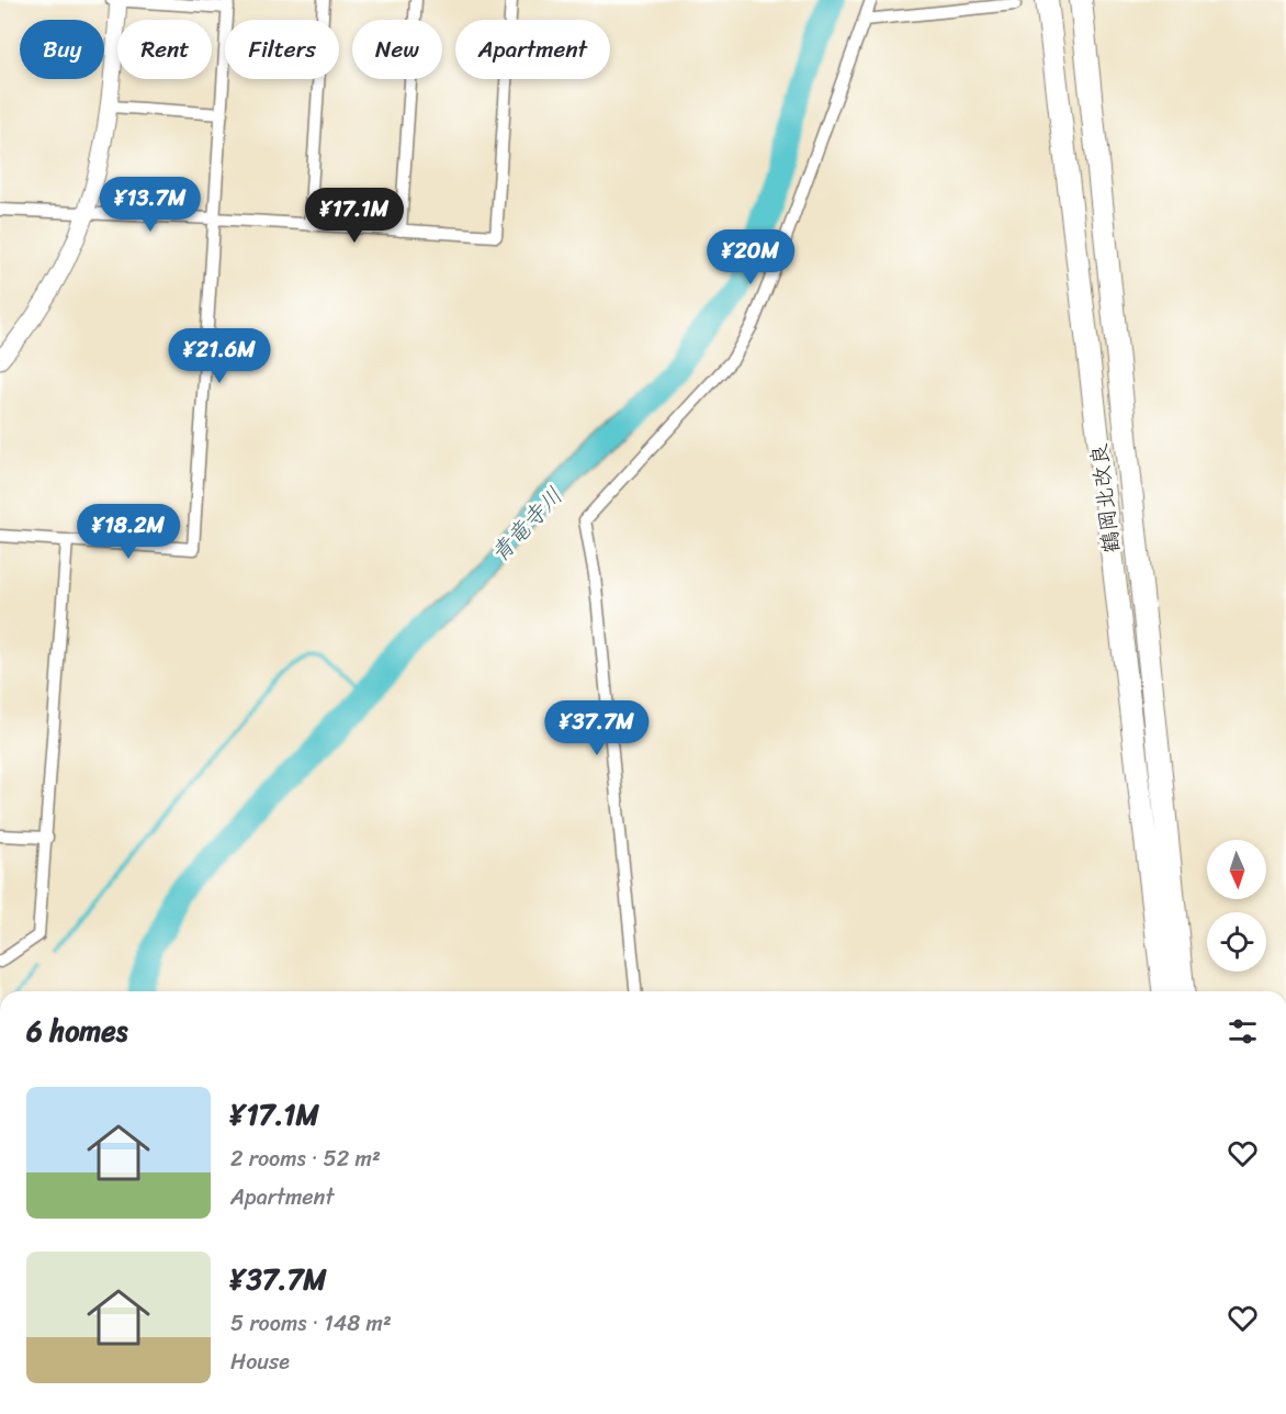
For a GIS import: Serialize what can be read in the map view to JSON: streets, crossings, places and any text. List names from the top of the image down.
{
  "streets": {
    "highway": ["鶴岡北改良"]
  },
  "water": ["青竜寺川"],
  "north": "bottom",
  "page": {
    "chip": [
      "Buy",
      "Rent",
      "Filters",
      "New",
      "Apartment"
    ],
    "price": [
      "¥13.7M",
      "¥17.1M",
      "¥20M",
      "¥21.6M",
      "¥18.2M",
      "¥37.7M"
    ],
    "heading": "6 homes",
    "list": [
      {
        "name": "¥17.1M",
        "note": "2 rooms · 52 m² · Apartment"
      },
      {
        "name": "¥37.7M",
        "note": "5 rooms · 148 m² · House"
      }
    ]
  }
}
